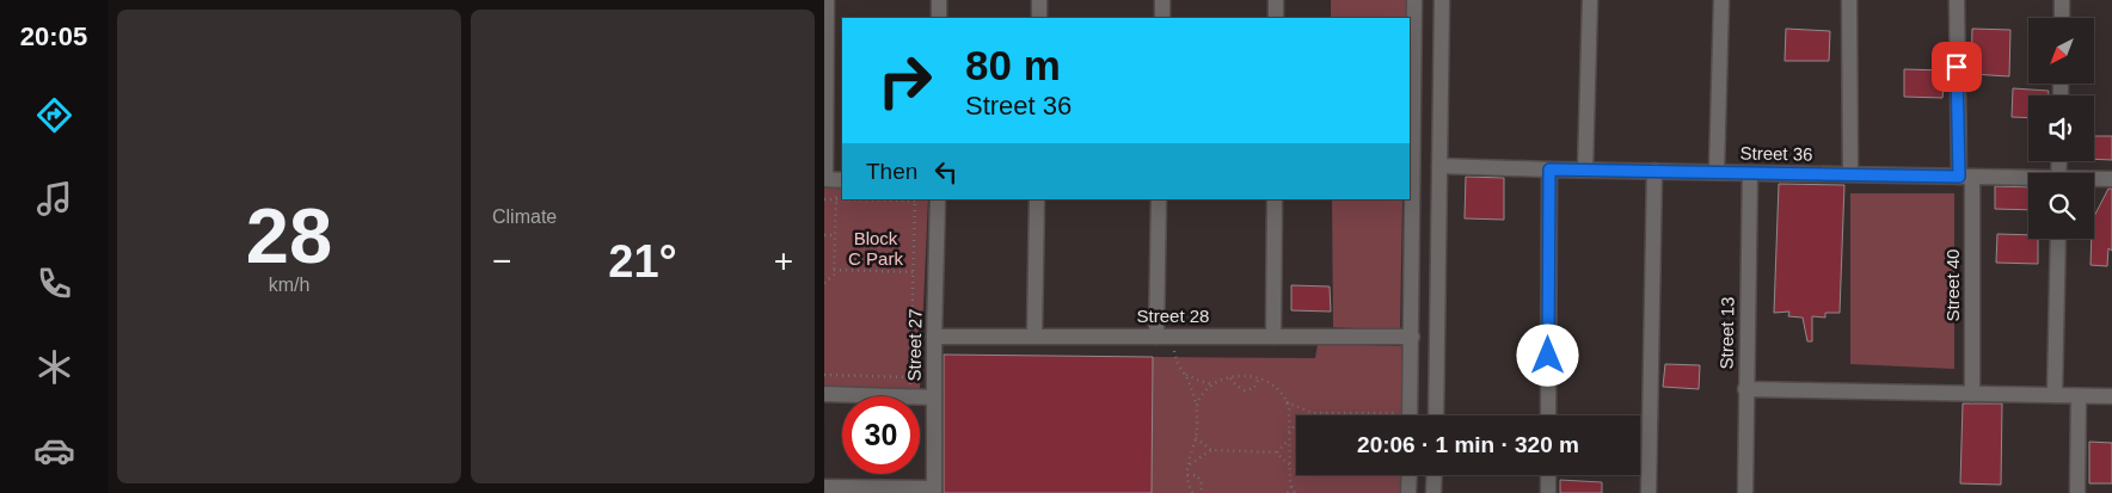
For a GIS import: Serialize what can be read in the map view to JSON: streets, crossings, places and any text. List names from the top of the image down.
{
  "streets": {
    "street": [
      "Street 36",
      "Street 40",
      "Street 28",
      "Street 13",
      "Street 27"
    ]
  },
  "crossings": [
    ["Street 36", "Street 40"],
    ["Street 36", "Street 13"],
    ["Street 28", "Street 27"]
  ],
  "parks": ["Block C Park"],
  "north": "bottom left",
  "page": {
    "tabs": "20:05",
    "tile": [
      ["28", "km/h"],
      "Climate"
    ],
    "turn": ["80 m", "Street 36"],
    "then": "Then",
    "heat": ["−", "21°", "+"],
    "limit": "30",
    "trip": "20:06 · 1 min · 320 m"
  }
}
